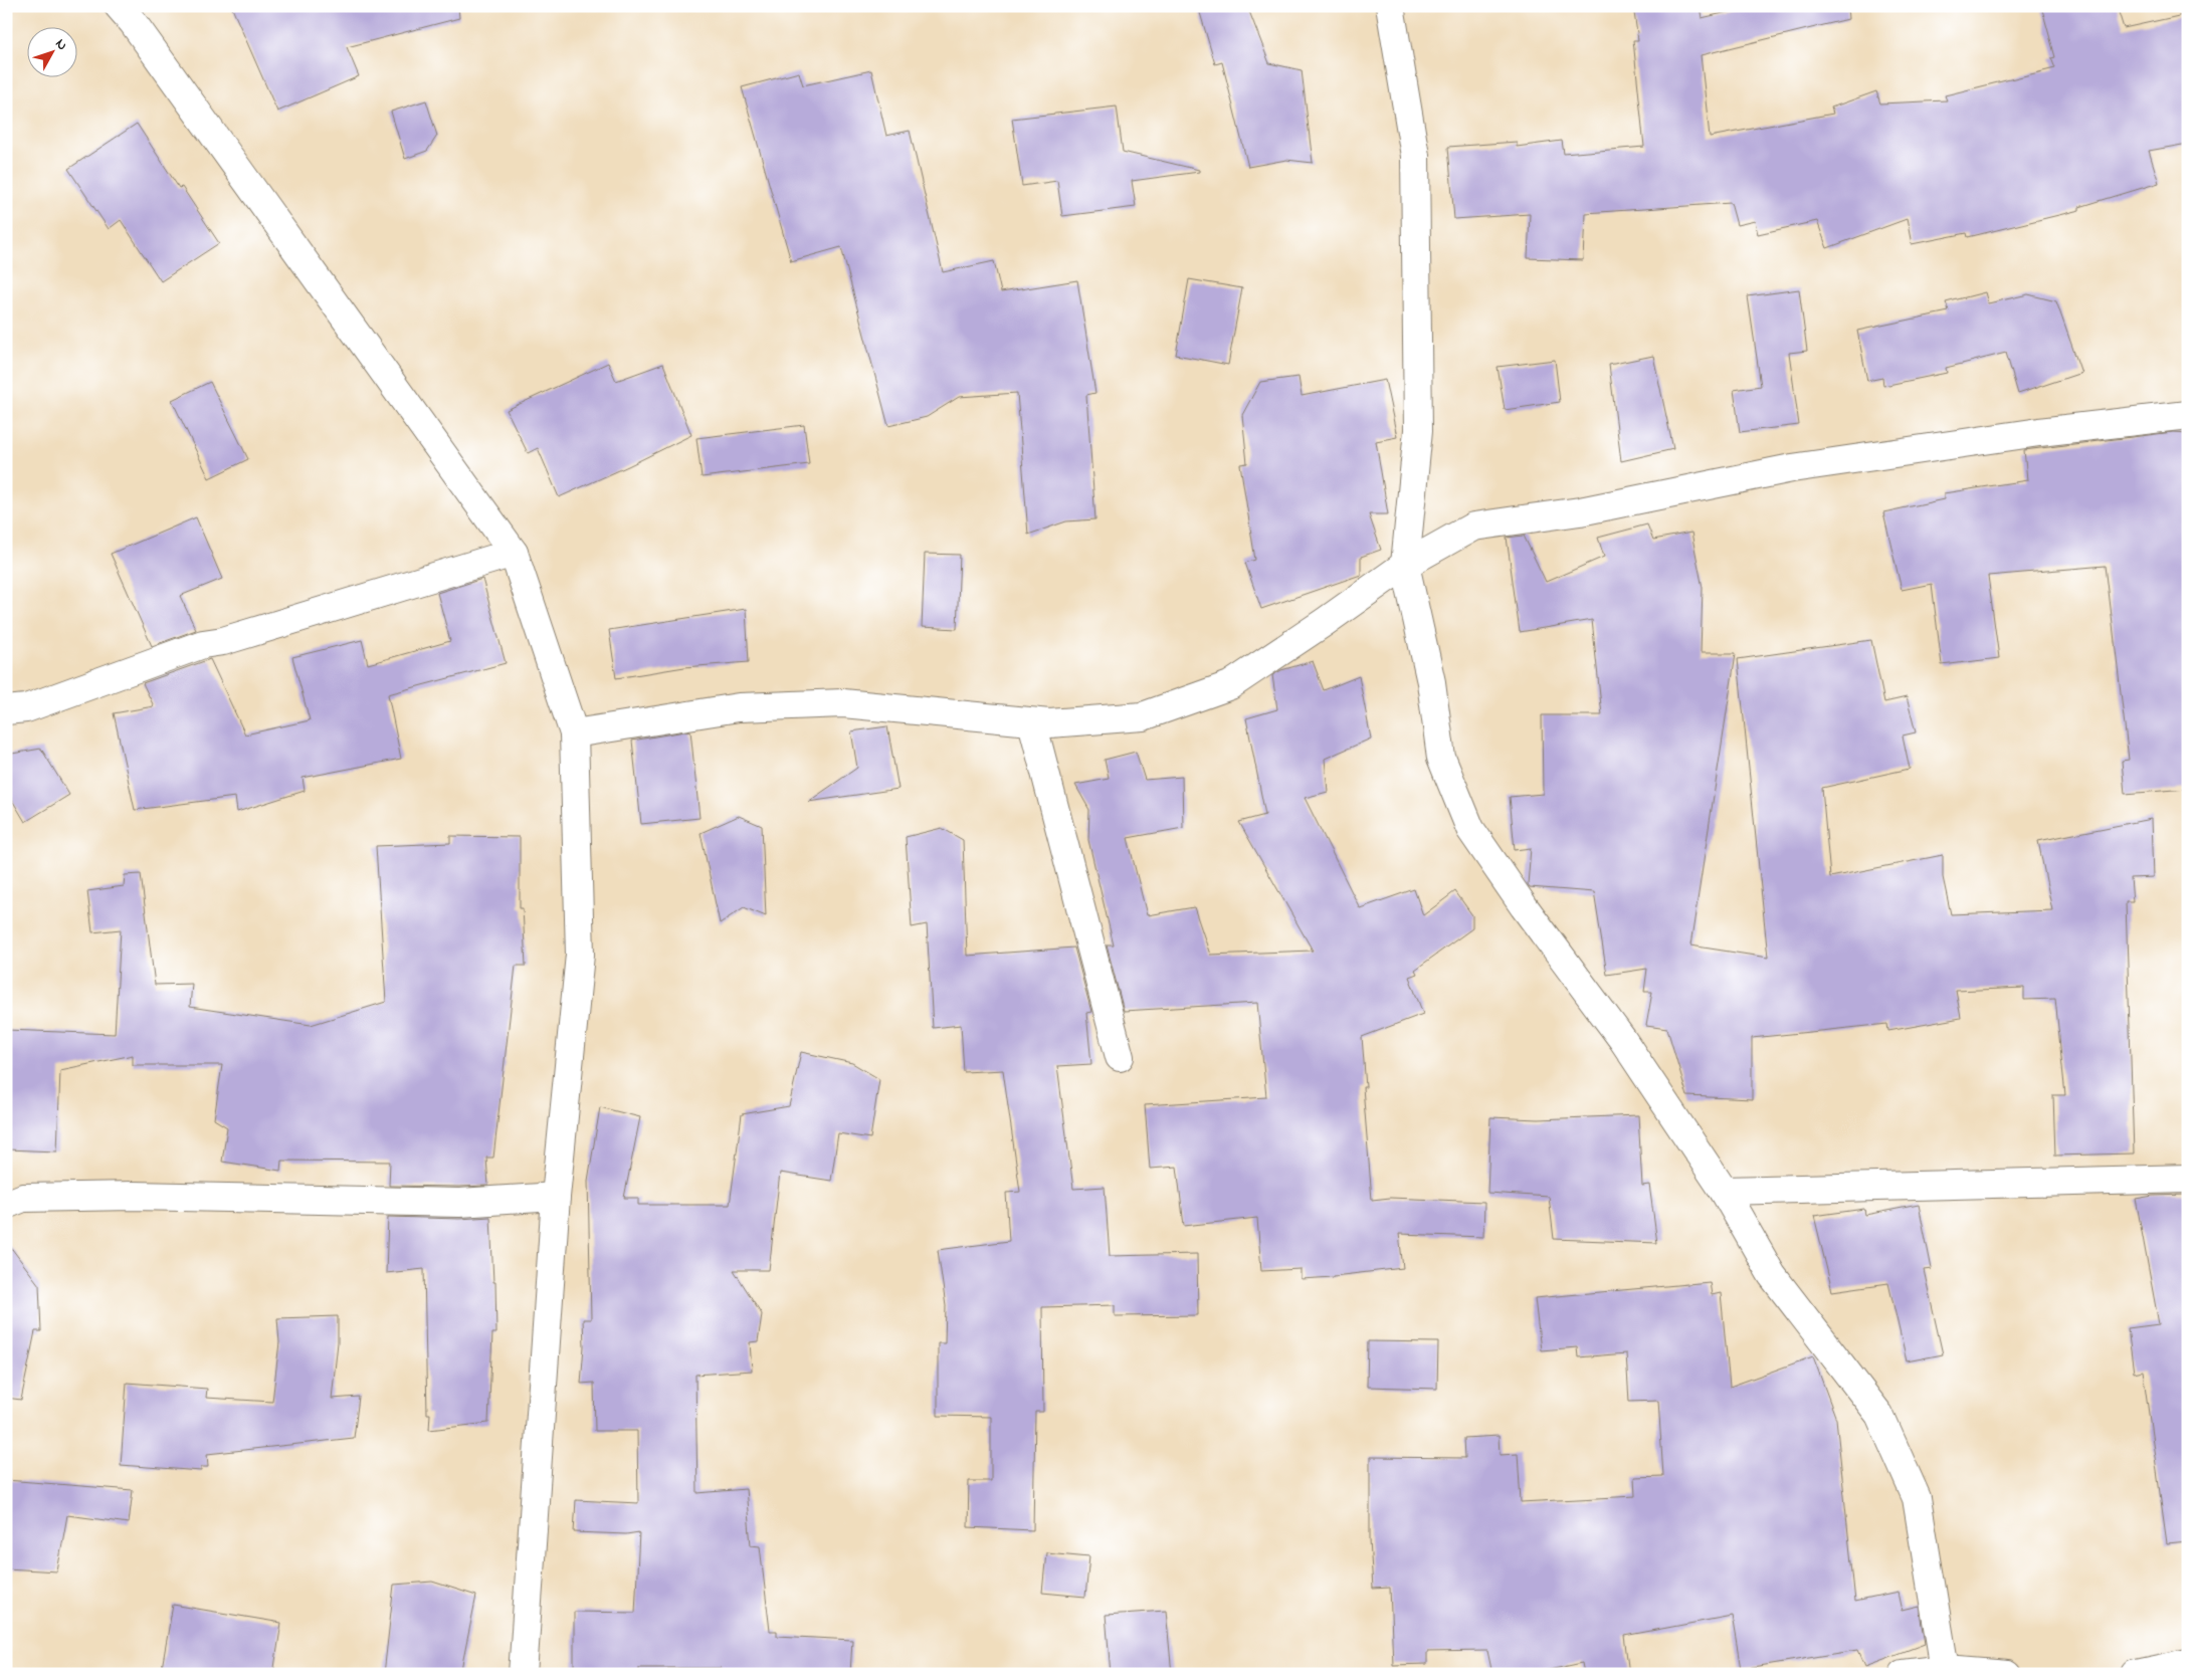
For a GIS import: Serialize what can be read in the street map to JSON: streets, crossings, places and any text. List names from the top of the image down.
{
  "north": "top right"
}
